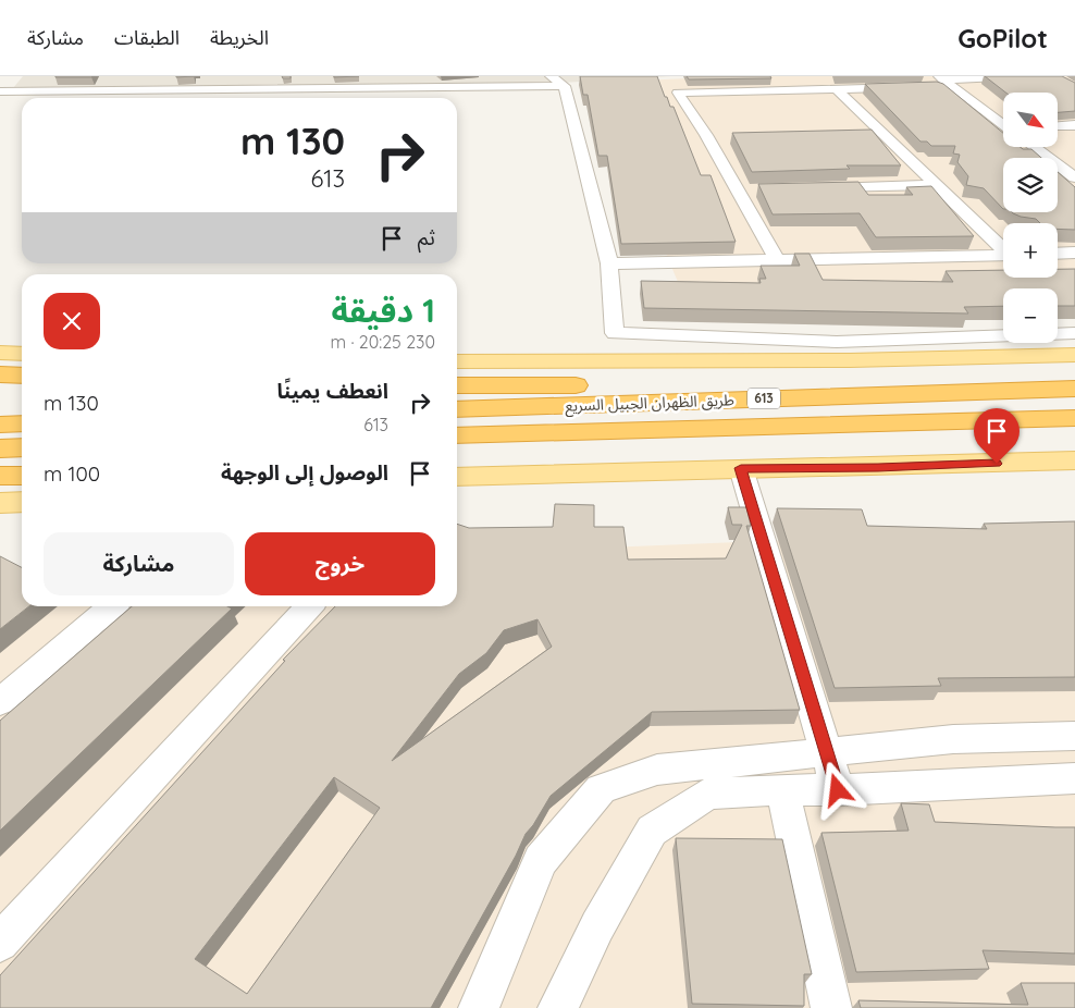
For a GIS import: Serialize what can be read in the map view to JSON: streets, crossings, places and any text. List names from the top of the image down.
{
  "streets": {
    "highway": ["613", "طريق الظهران الجبيل السريع"]
  },
  "north": "bottom right",
  "page": {
    "header": "GoPilot",
    "nav": ["الخريطة", "الطبقات", "مشاركة"],
    "map_buttons": ["+", "−"],
    "turn": ["130 m", "613"],
    "then": "ثم",
    "heading": ["1 دقيقة", "230 m · 20:25"],
    "list": [
      {
        "name": "انعطف يمينًا",
        "note": "613",
        "value": "130 m"
      },
      {
        "name": "الوصول إلى الوجهة",
        "value": "100 m"
      }
    ],
    "buttons": ["خروج", "مشاركة"]
  }
}
